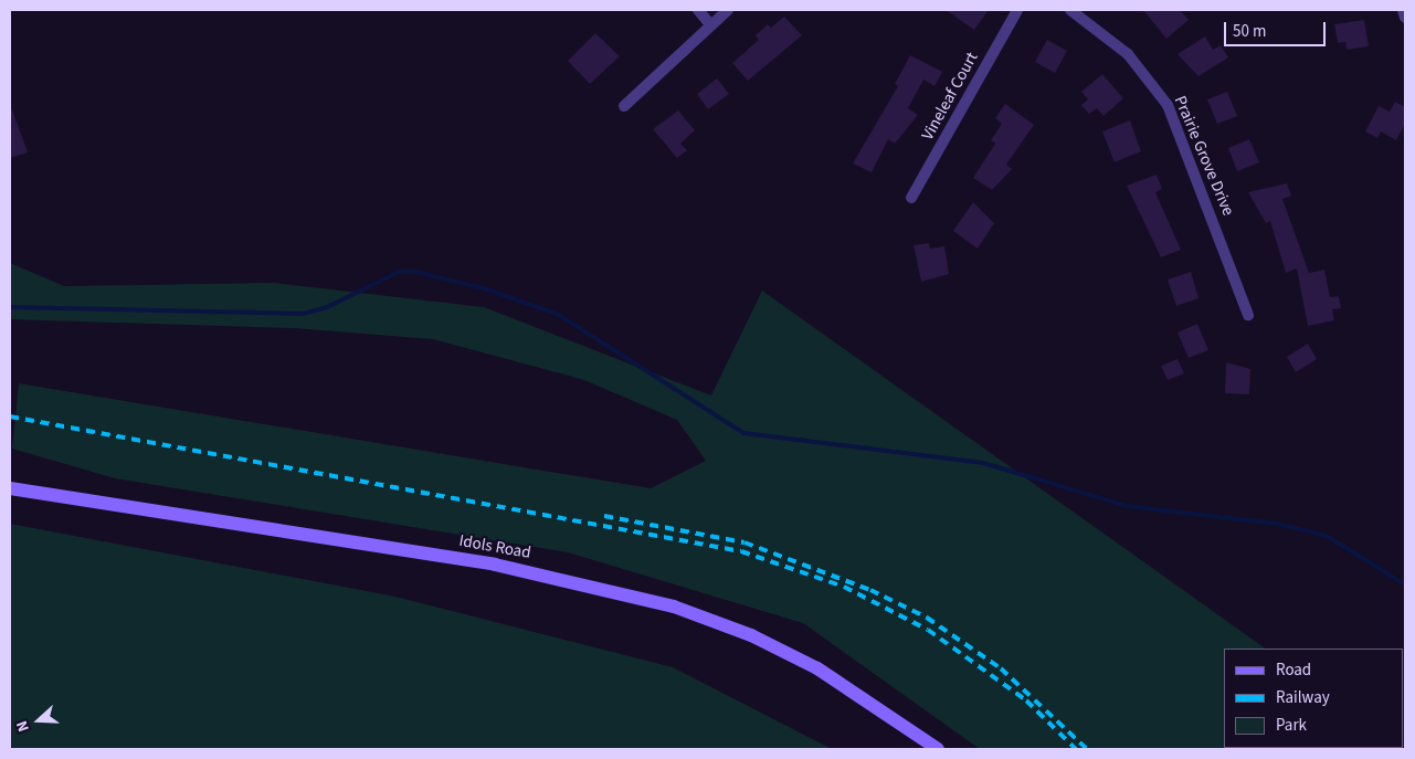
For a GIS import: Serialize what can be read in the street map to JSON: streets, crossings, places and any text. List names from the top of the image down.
{
  "streets": {
    "main road": ["Idols Road"],
    "street": ["Vineleaf Court", "Prairie Grove Drive"]
  },
  "legend": ["Road", "Railway", "Park"],
  "scale_bar": "50 m",
  "north": "left"
}
